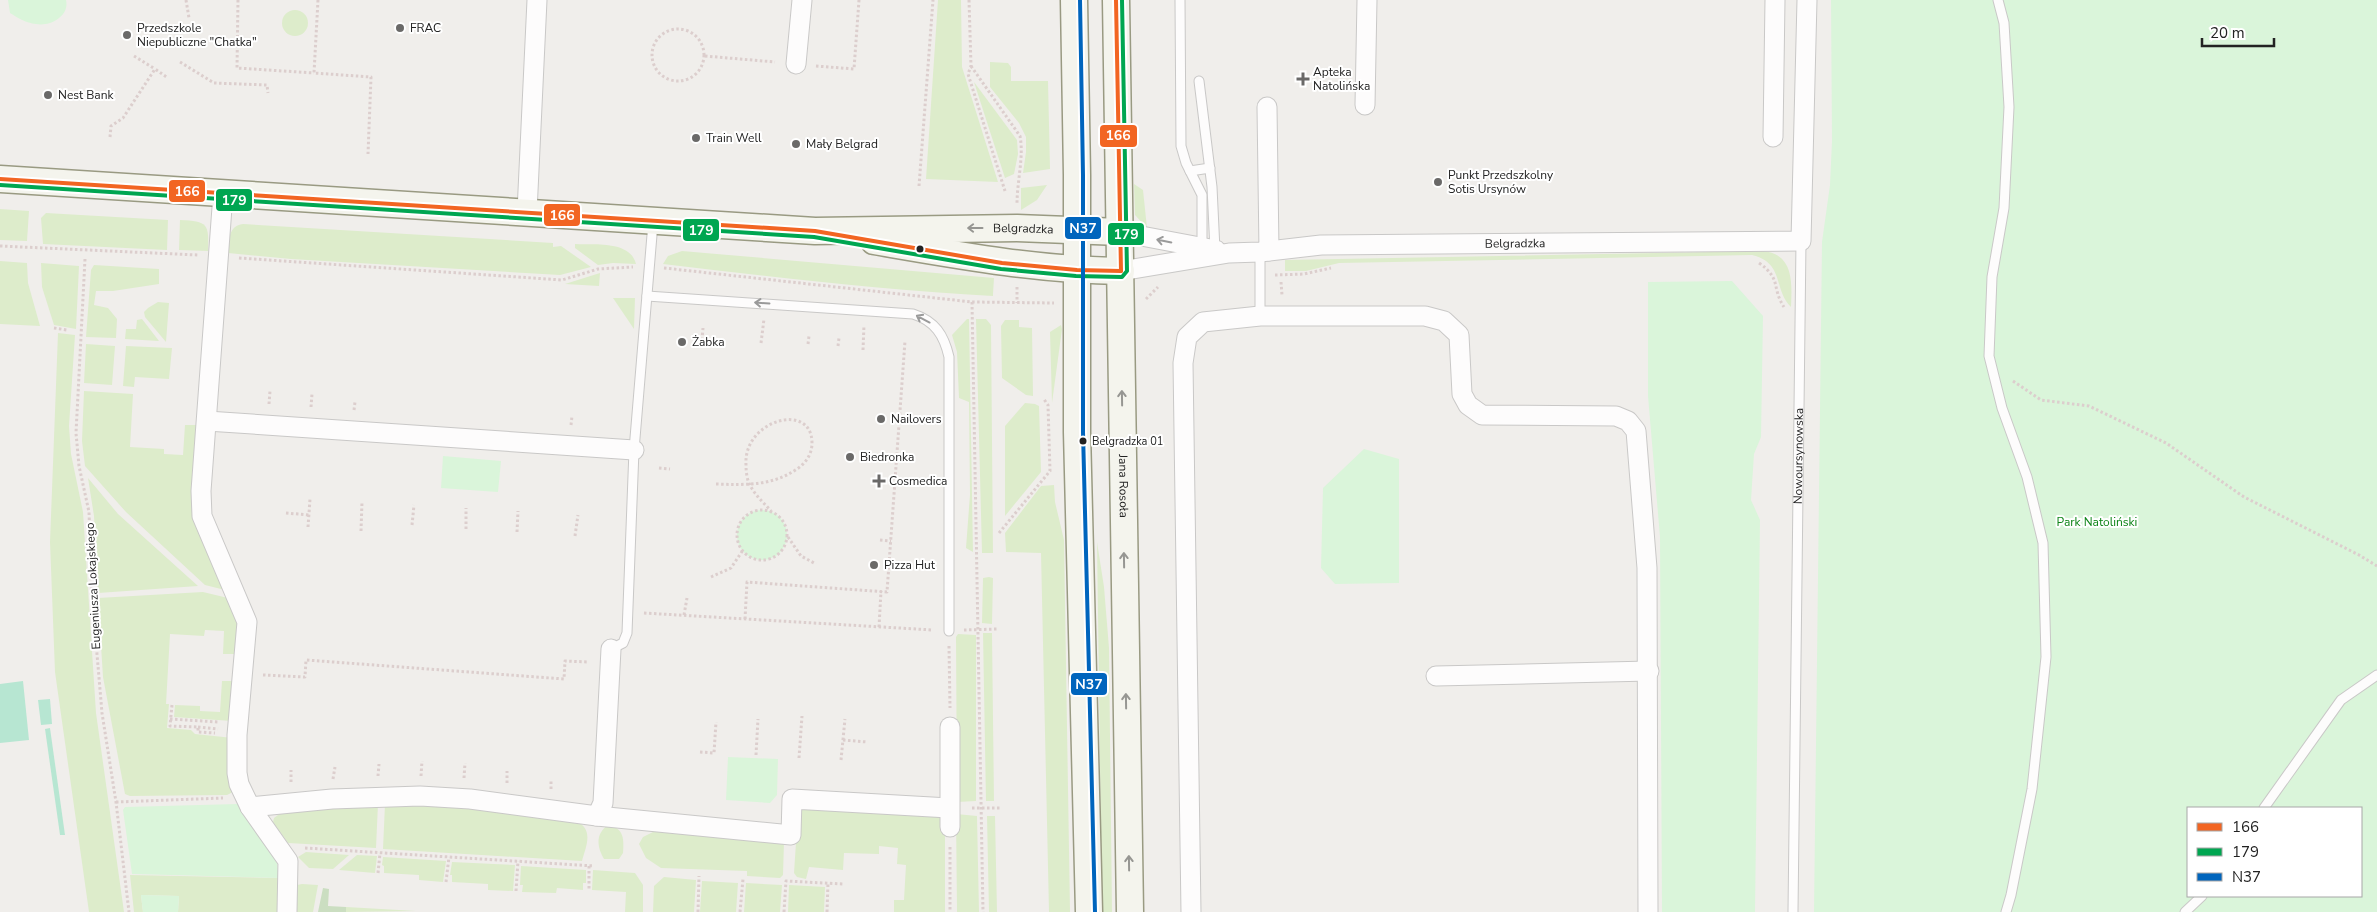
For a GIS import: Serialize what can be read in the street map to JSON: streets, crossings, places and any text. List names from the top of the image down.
{
  "streets": {
    "street": ["Belgradzka", "Nowoursynowska", "Jana Rosoła"],
    "path": ["Eugeniusza Lokajskiego"]
  },
  "crossings": [
    ["Belgradzka", "Nowoursynowska"],
    ["Belgradzka", "Jana Rosoła"]
  ],
  "parks": ["Park Natoliński"],
  "places": {
    "other": [
      "FRAC",
      "Przedszkole Niepubliczne \"Chatka\"",
      "Nest Bank",
      "Train Well",
      "Mały Belgrad",
      "Punkt Przedszkolny Sotis Ursynów",
      "Żabka",
      "Nailovers",
      "Belgradzka 01",
      "Biedronka",
      "Pizza Hut"
    ],
    "health": ["Apteka Natolińska", "Cosmedica"]
  },
  "lines": ["transit line 166", "transit line 179", "transit line N37"],
  "legend": ["166", "179", "N37"],
  "scale_bar": "20 m"
}
